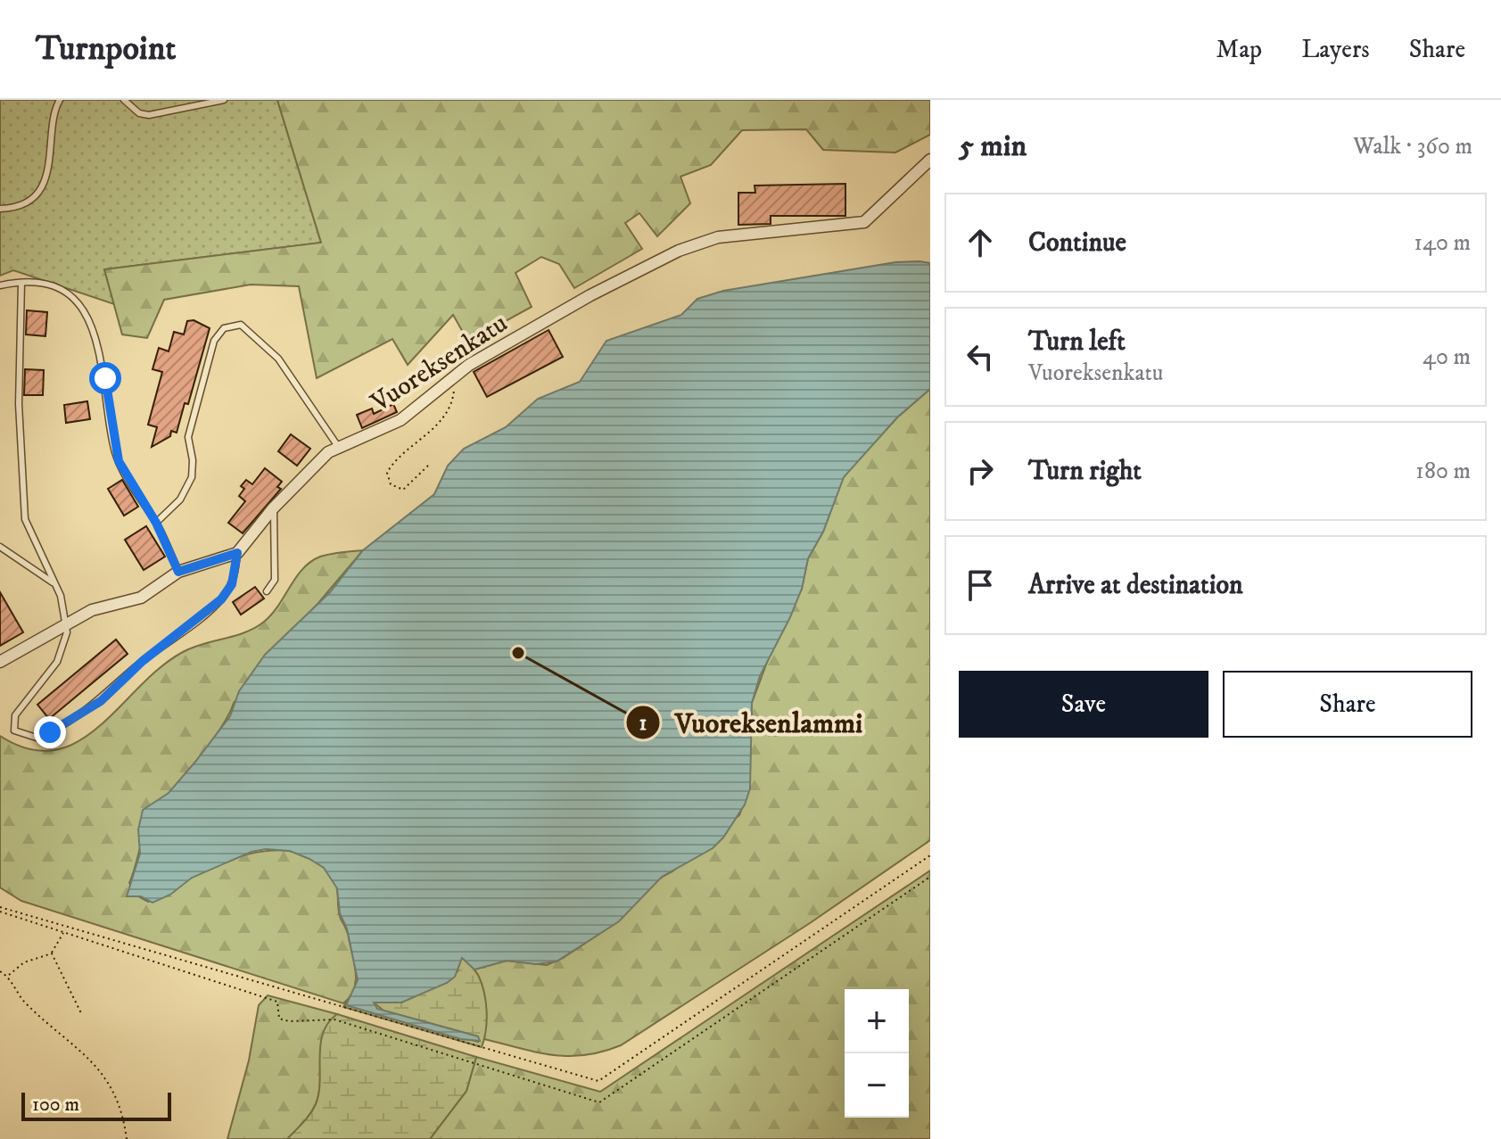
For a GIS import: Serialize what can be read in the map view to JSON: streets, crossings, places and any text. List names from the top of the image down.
{
  "streets": {
    "street": ["Vuoreksenkatu"]
  },
  "places": ["Vuoreksenlammi"],
  "scale_bar": "100 m",
  "page": {
    "header": "Turnpoint",
    "nav": ["Map", "Layers", "Share"],
    "heading": ["5 min", "Walk · 360 m"],
    "list": [
      ["Continue", "140 m"],
      ["Turn left", "Vuoreksenkatu", "40 m"],
      ["Turn right", "180 m"],
      "Arrive at destination"
    ],
    "buttons": ["Save", "Share"],
    "map_buttons": ["+", "−"],
    "scale": "100 m"
  }
}
